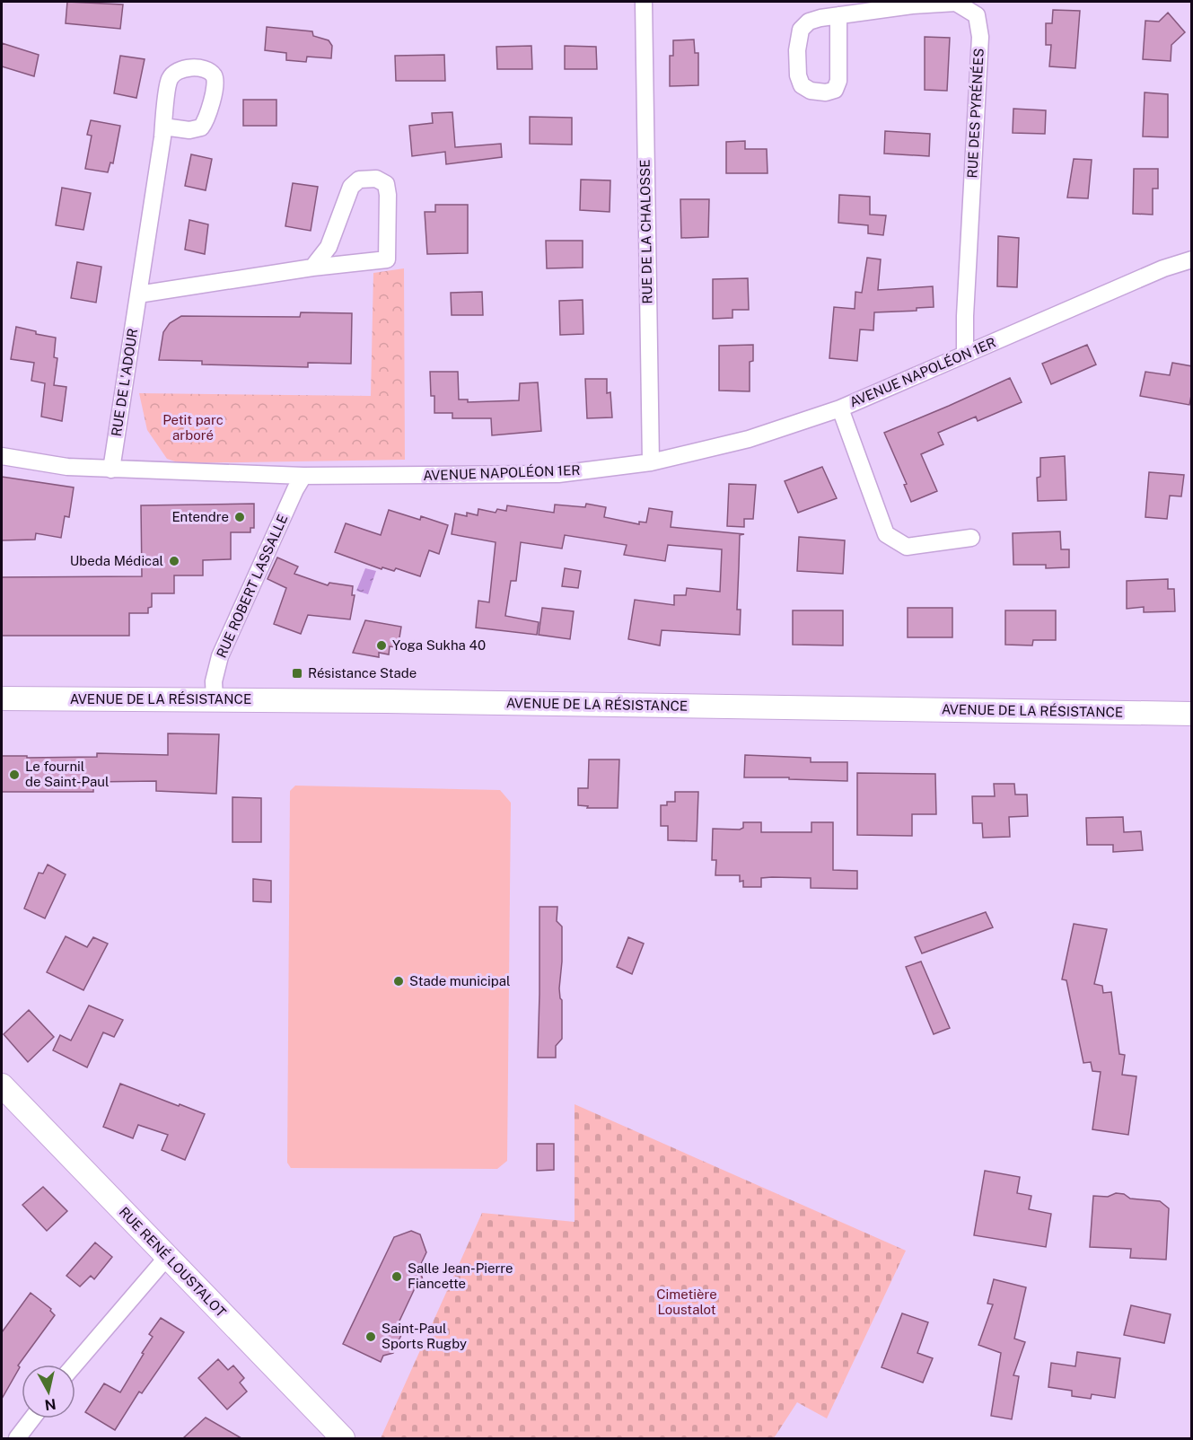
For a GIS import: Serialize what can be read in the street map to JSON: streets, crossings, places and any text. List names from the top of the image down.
{
  "streets": {
    "main road": ["AVENUE DE LA RÉSISTANCE", "RUE RENÉ LOUSTALOT"],
    "street": [
      "RUE DES PYRÉNÉES",
      "RUE DE LA CHALOSSE",
      "AVENUE NAPOLÉON 1ER",
      "RUE DE L'ADOUR",
      "RUE ROBERT LASSALLE"
    ]
  },
  "crossings": [
    ["RUE DES PYRÉNÉES", "AVENUE NAPOLÉON 1ER"],
    ["RUE DE LA CHALOSSE", "AVENUE NAPOLÉON 1ER"],
    ["AVENUE NAPOLÉON 1ER", "RUE DE L'ADOUR"],
    ["AVENUE NAPOLÉON 1ER", "RUE ROBERT LASSALLE"],
    ["RUE ROBERT LASSALLE", "AVENUE DE LA RÉSISTANCE"]
  ],
  "parks": ["Petit parc arboré", "Cimetière Loustalot"],
  "places": {
    "other": [
      "Entendre",
      "Ubeda Médical",
      "Yoga Sukha 40",
      "Le fournil de Saint-Paul",
      "Stade municipal",
      "Salle Jean-Pierre Fiancette",
      "Saint-Paul Sports Rugby"
    ],
    "transit": ["Résistance Stade"]
  },
  "north": "bottom"
}
